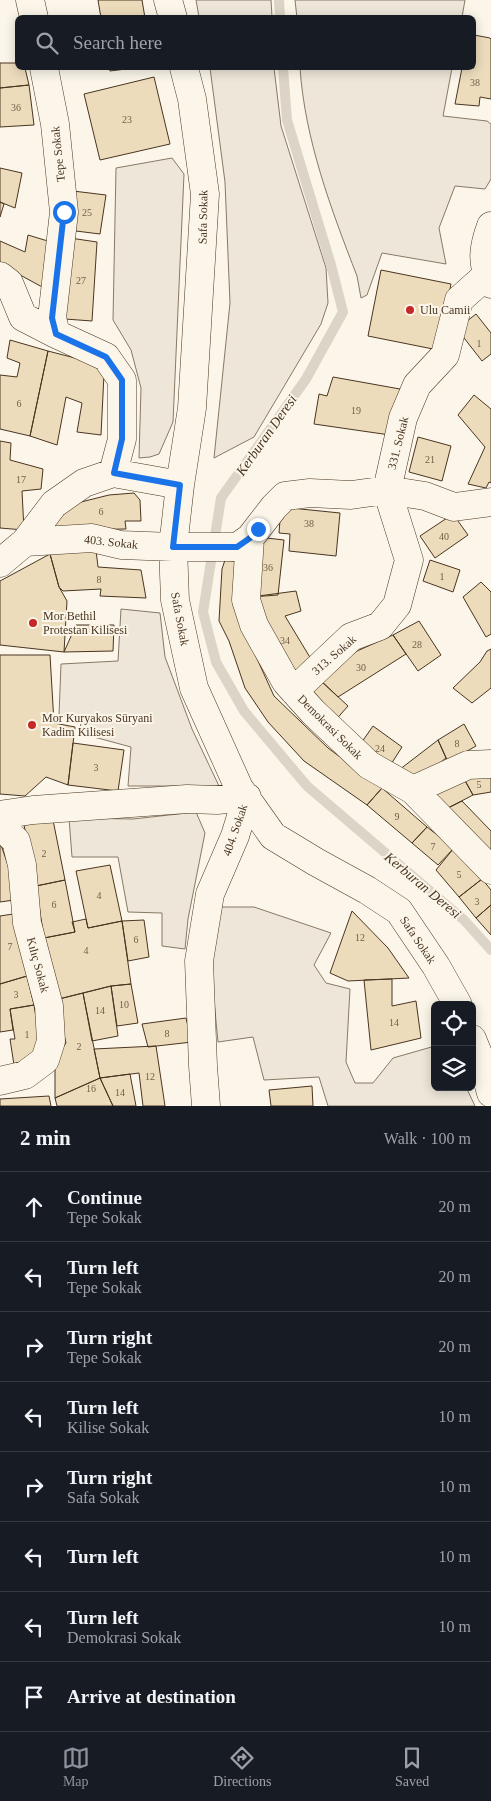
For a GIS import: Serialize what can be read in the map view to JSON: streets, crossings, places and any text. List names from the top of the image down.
{
  "streets": {
    "street": [
      "Tepe Sokak",
      "Safa Sokak",
      "331. Sokak",
      "403. Sokak",
      "313. Sokak",
      "Demokrasi Sokak",
      "404. Sokak",
      "Kılıç Sokak"
    ]
  },
  "crossings": [
    ["Safa Sokak", "403. Sokak"],
    ["Safa Sokak", "404. Sokak"],
    ["331. Sokak", "313. Sokak"],
    ["403. Sokak", "Demokrasi Sokak"],
    ["313. Sokak", "Demokrasi Sokak"]
  ],
  "water": ["Kerburan Deresi"],
  "places": ["Ulu Camii", "Mor Bethil Protestan Kilisesi", "Mor Kuryakos Süryani Kadim Kilisesi"],
  "house_numbers": [
    "38",
    "36",
    "23",
    "25",
    "27",
    "1",
    "6",
    "19",
    "21",
    "17",
    "6",
    "38",
    "40",
    "36",
    "1",
    "8",
    "34",
    "28",
    "30",
    "8",
    "24",
    "3",
    "5",
    "9",
    "7",
    "2",
    "5",
    "4",
    "3",
    "6",
    "12",
    "6",
    "7",
    "4",
    "3",
    "10",
    "14",
    "14",
    "8",
    "1",
    "2",
    "12",
    "16",
    "14"
  ],
  "page": {
    "search": "Search here",
    "heading": ["2 min", "Walk · 100 m"],
    "list": [
      ["Continue", "Tepe Sokak", "20 m"],
      ["Turn left", "Tepe Sokak", "20 m"],
      ["Turn right", "Tepe Sokak", "20 m"],
      ["Turn left", "Kilise Sokak", "10 m"],
      ["Turn right", "Safa Sokak", "10 m"],
      ["Turn left", "10 m"],
      ["Turn left", "Demokrasi Sokak", "10 m"],
      "Arrive at destination"
    ],
    "nav": ["Map", "Directions", "Saved"]
  }
}
